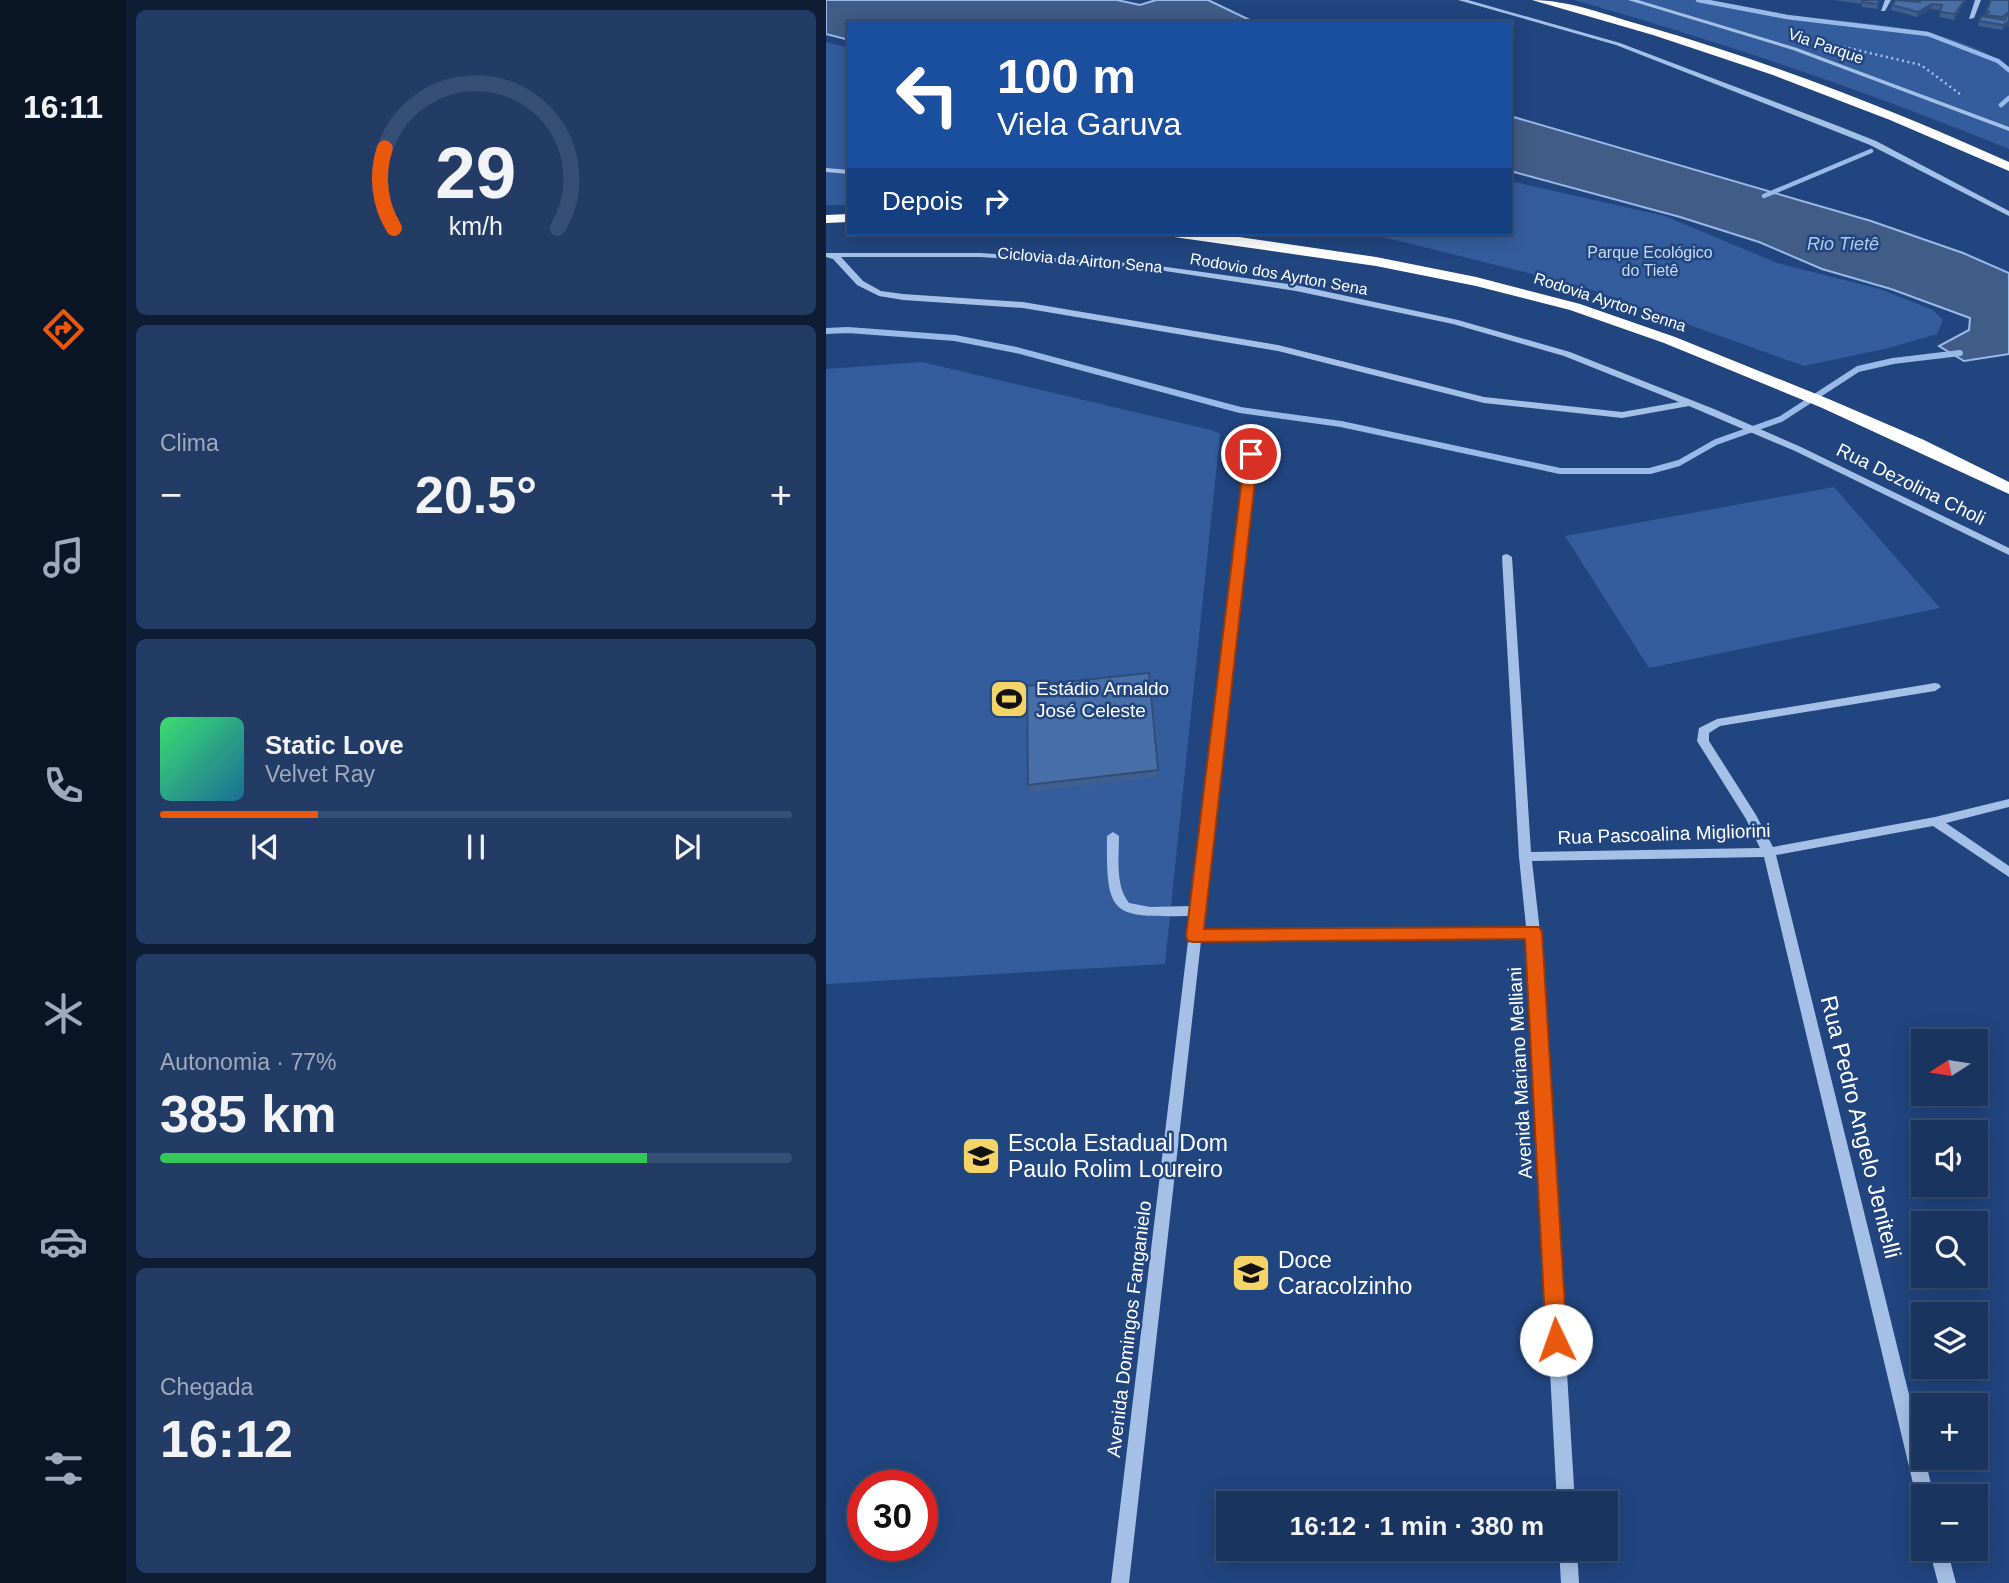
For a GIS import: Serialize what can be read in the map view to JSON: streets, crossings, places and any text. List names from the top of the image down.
{
  "streets": {
    "highway": ["Rodovia Ayrton Senna"],
    "street": [
      "Via Parque",
      "Rodovio dos Ayrton Sena",
      "Rua Dezolina Choli",
      "Rua Pascoalina Migliorini",
      "Avenida Mariano Melliani",
      "Rua Pedro Angelo Jenitelli",
      "Avenida Domingos Fanganielo"
    ]
  },
  "crossings": [
    ["Rua Pascoalina Migliorini", "Avenida Mariano Melliani"],
    ["Rua Pascoalina Migliorini", "Rua Pedro Angelo Jenitelli"]
  ],
  "water": ["Rio Tietê"],
  "parks": ["Parque Ecológico do Tietê"],
  "places": {
    "sports": ["Estádio Arnaldo José Celeste"],
    "school or university": ["Escola Estadual Dom Paulo Rolim Loureiro", "Doce Caracolzinho"]
  },
  "north": "left",
  "page": {
    "tabs": "16:11",
    "turn": ["100 m", "Viela Garuva"],
    "then": "Depois",
    "tile": [
      "Clima",
      ["Autonomia · 77%", "385 km"],
      ["Chegada", "16:12"]
    ],
    "heat": ["−", "20.5°", "+"],
    "song": ["Static Love", "Velvet Ray"],
    "map_buttons": ["+", "−"],
    "limit": "30",
    "trip": "16:12 · 1 min · 380 m",
    "gauge": ["29", "km/h"]
  }
}
